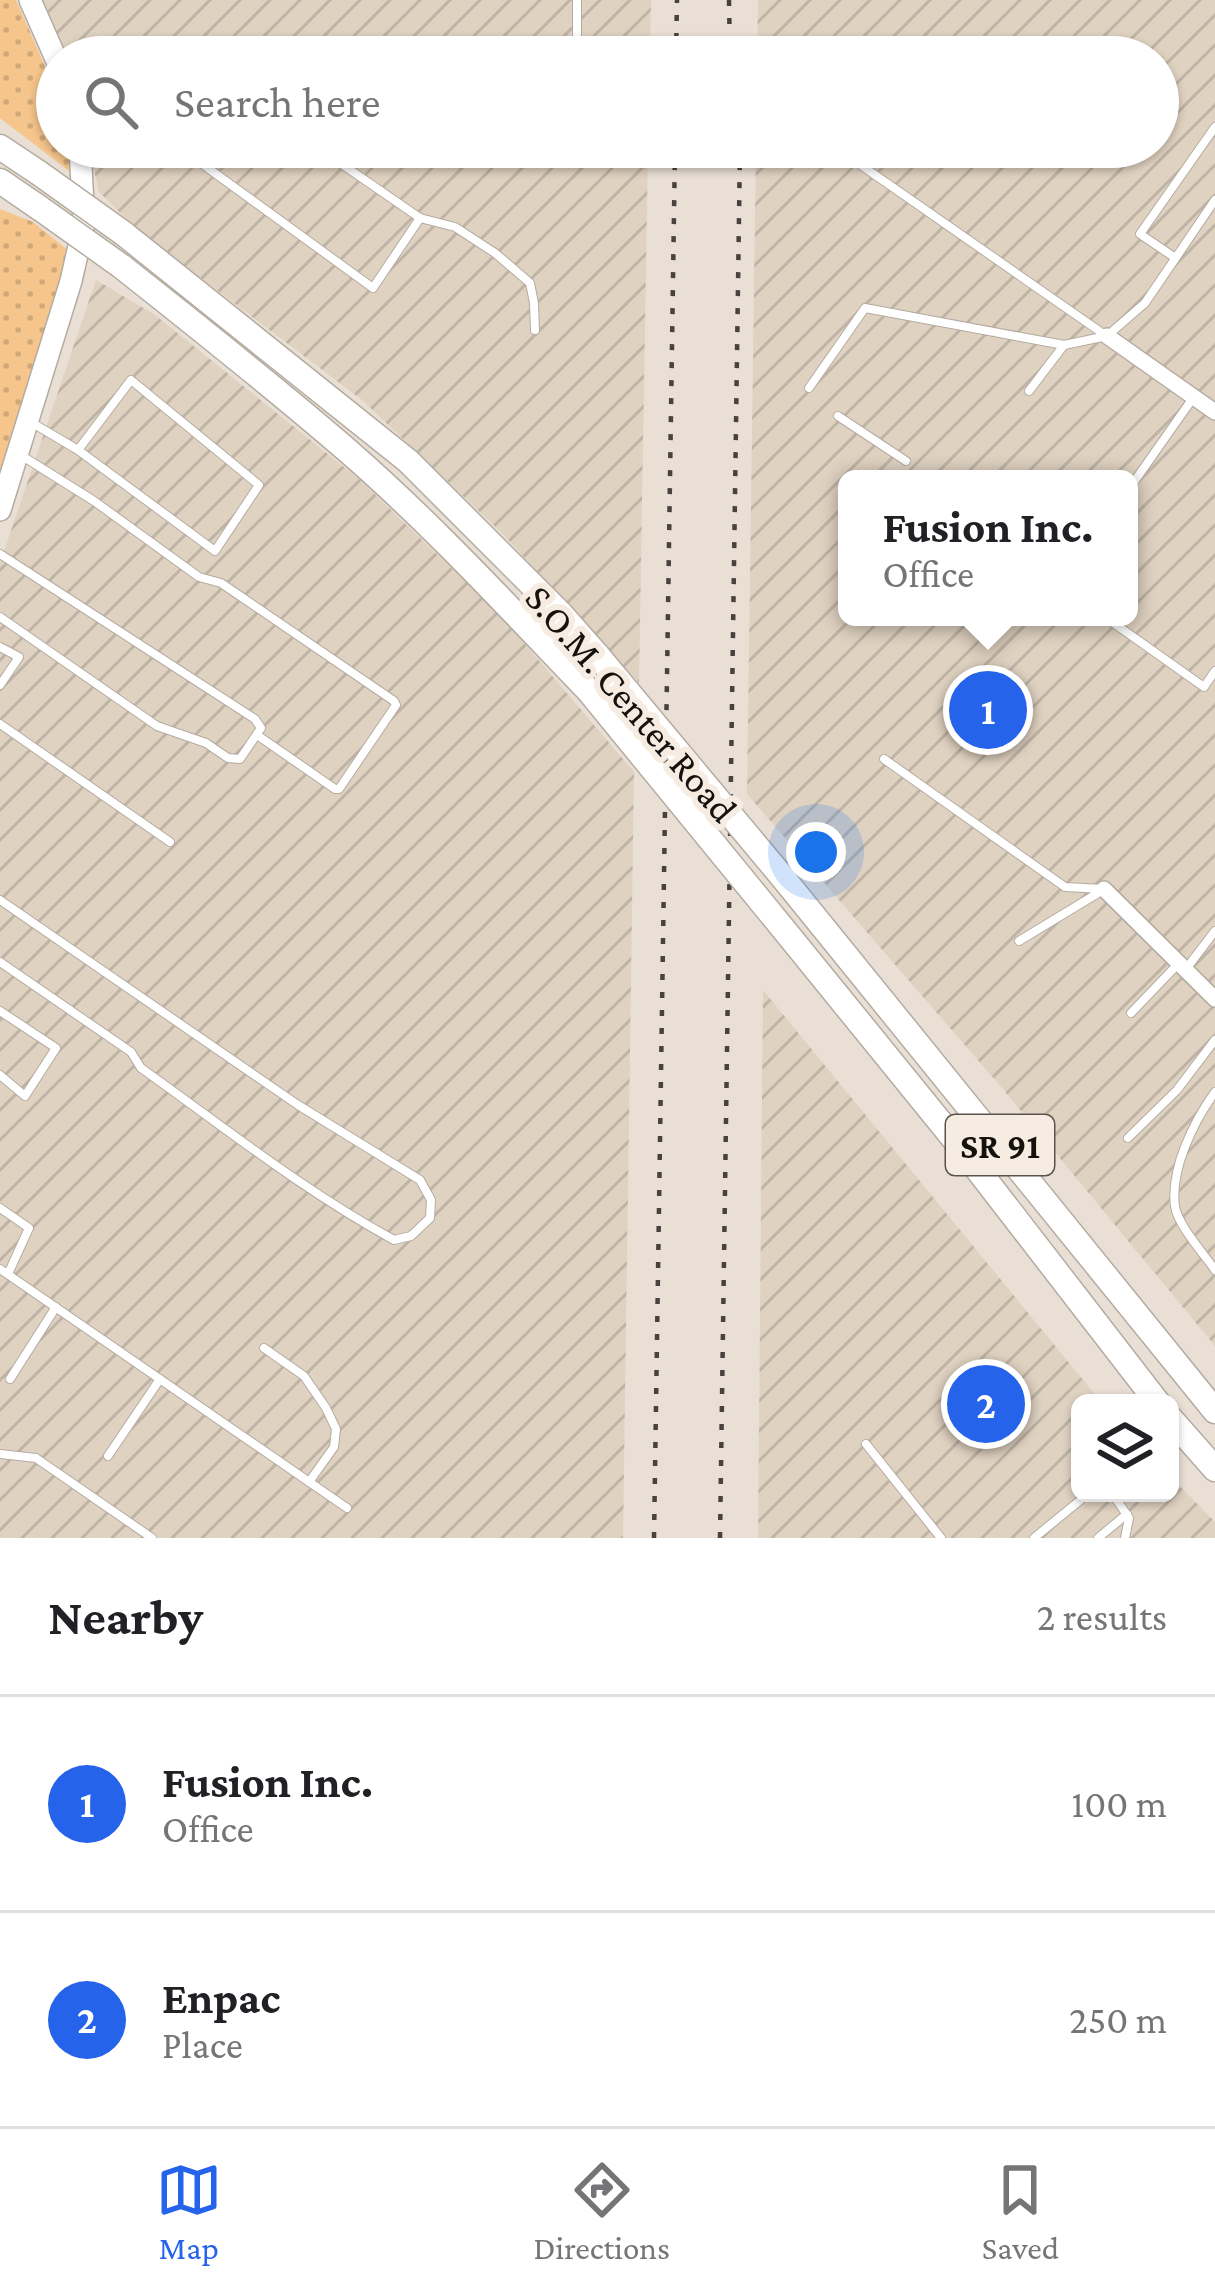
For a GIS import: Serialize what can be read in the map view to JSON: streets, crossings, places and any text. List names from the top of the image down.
{
  "streets": {
    "main road": ["S.O.M. Center Road", "SR 91"]
  },
  "page": {
    "search": "Search here",
    "popup": ["Fusion Inc.", "Office"],
    "pins": ["1", "2"],
    "heading": ["Nearby", "2 results"],
    "list": [
      {
        "mark": "1",
        "name": "Fusion Inc.",
        "note": "Office",
        "value": "100 m"
      },
      {
        "mark": "2",
        "name": "Enpac",
        "note": "Place",
        "value": "250 m"
      }
    ],
    "nav": ["Map", "Directions", "Saved"]
  }
}
